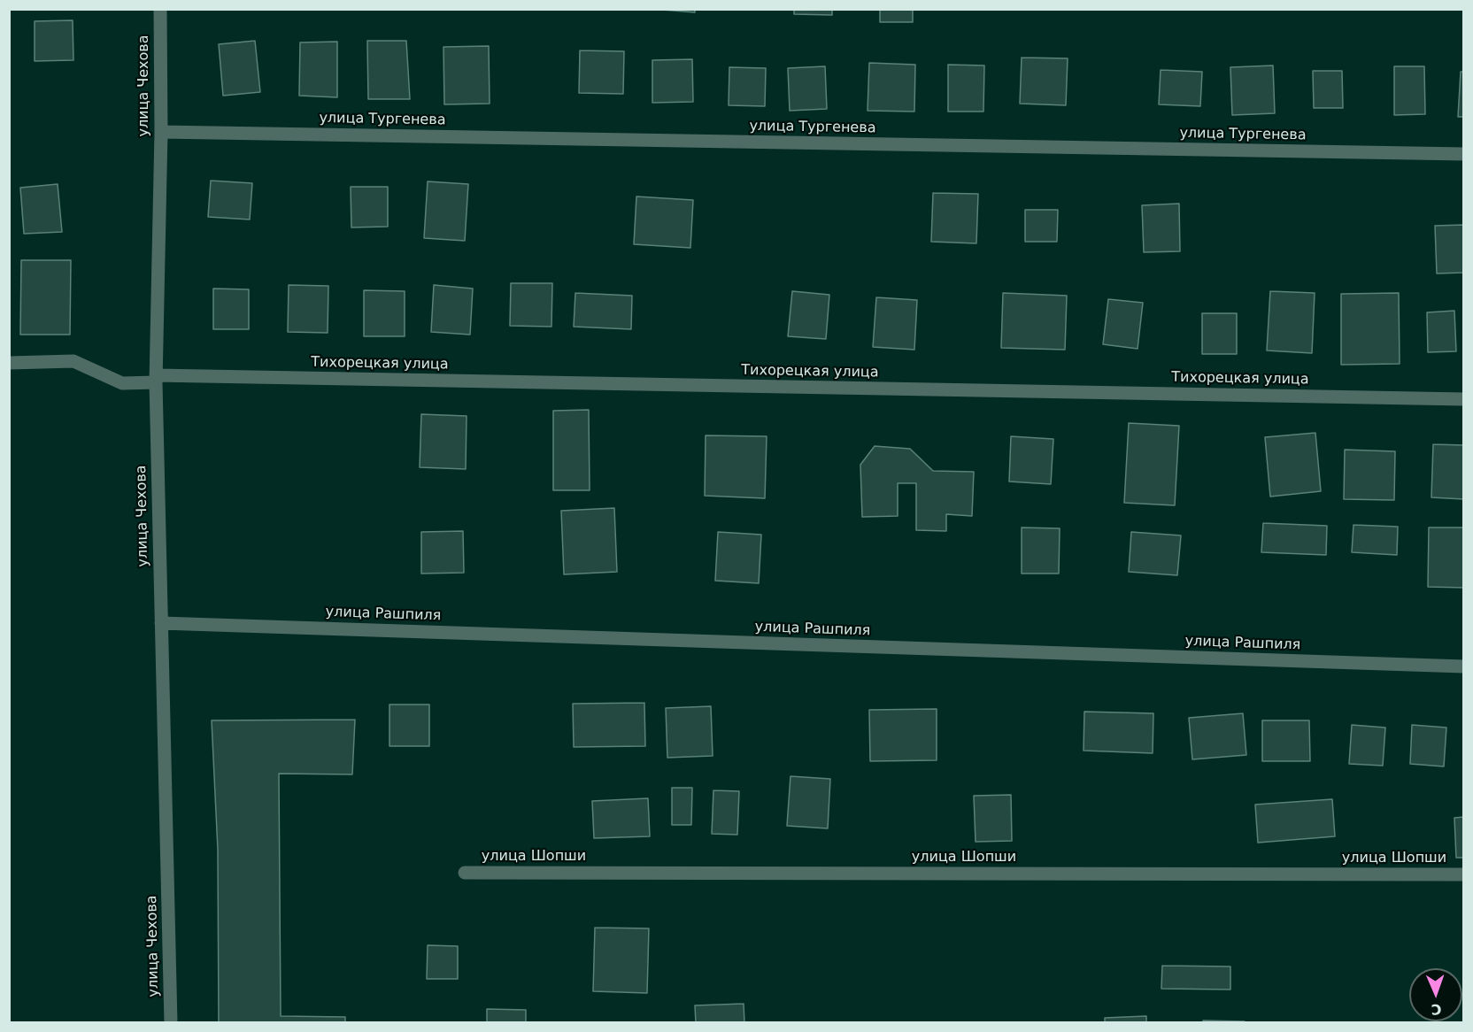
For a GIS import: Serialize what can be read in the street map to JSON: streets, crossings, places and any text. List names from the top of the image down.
{
  "streets": {
    "street": [
      "улица Чехова",
      "улица Тургенева",
      "Тихорецкая улица",
      "улица Рашпиля",
      "улица Шопши"
    ]
  },
  "crossings": [
    ["улица Чехова", "улица Тургенева"],
    ["улица Чехова", "Тихорецкая улица"],
    ["улица Чехова", "улица Рашпиля"]
  ],
  "north": "bottom"
}
